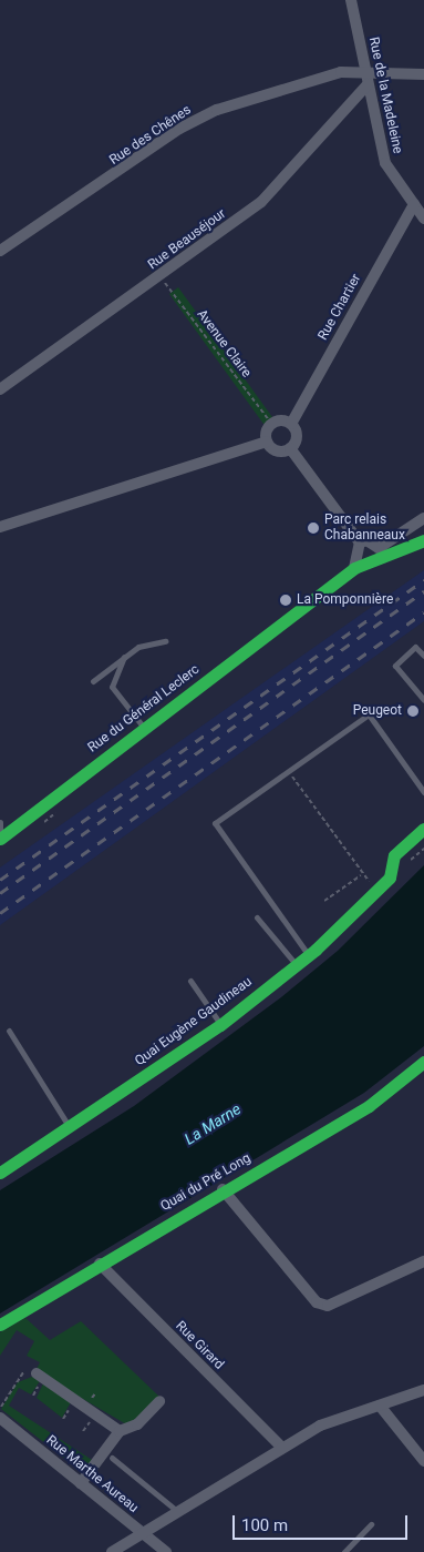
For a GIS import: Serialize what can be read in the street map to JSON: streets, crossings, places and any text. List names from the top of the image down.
{
  "streets": {
    "street": [
      "Rue de la Madeleine",
      "Rue des Chênes",
      "Rue Beauséjour",
      "Rue Chartier",
      "Rue du Général Leclerc",
      "Quai Eugène Gaudineau",
      "Quai du Pré Long",
      "Rue Girard",
      "Rue Marthe Aureau"
    ],
    "path": ["Avenue Claire"]
  },
  "crossings": [
    ["Rue de la Madeleine", "Rue des Chênes"],
    ["Rue de la Madeleine", "Rue Beauséjour"],
    ["Rue de la Madeleine", "Rue Chartier"],
    ["Rue Beauséjour", "Avenue Claire"],
    ["Rue Chartier", "Avenue Claire"],
    ["Quai du Pré Long", "Rue Girard"]
  ],
  "water": ["La Marne"],
  "places": ["Parc relais Chabanneaux", "La Pomponnière", "Peugeot"],
  "scale_bar": "100 m"
}
